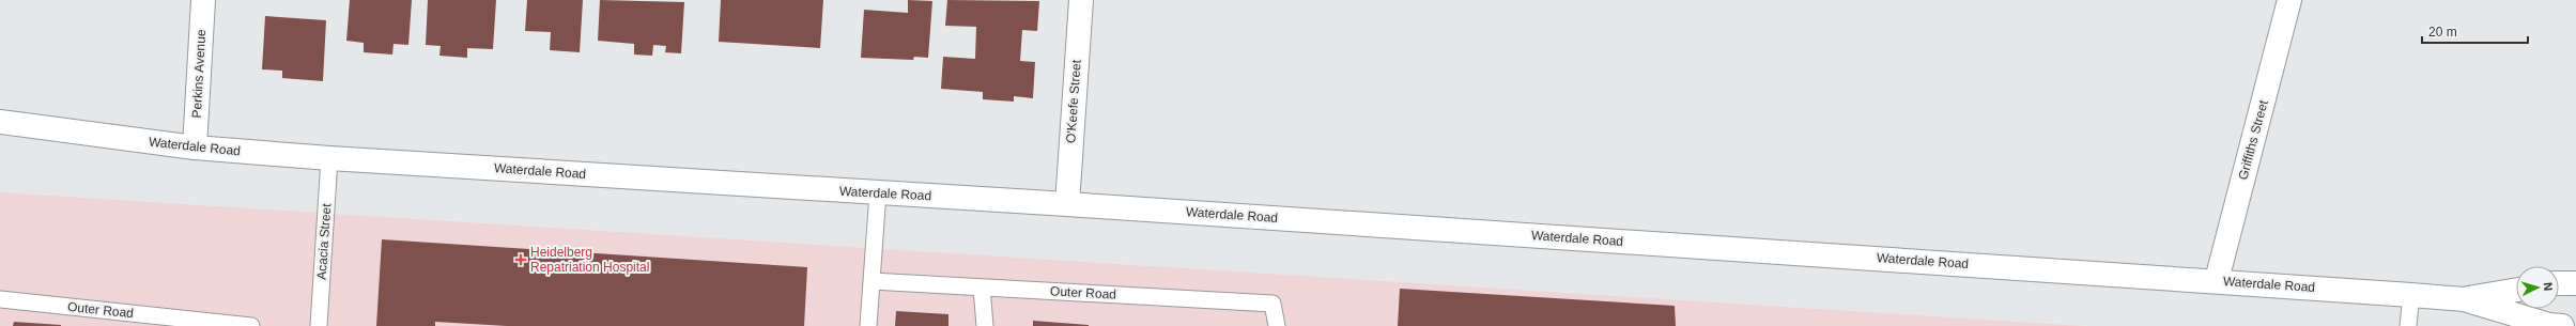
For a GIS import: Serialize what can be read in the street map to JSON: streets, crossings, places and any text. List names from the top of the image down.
{
  "streets": {
    "street": [
      "Perkins Avenue",
      "O'Keefe Street",
      "Griffiths Street",
      "Waterdale Road"
    ],
    "lane": ["Acacia Street", "Outer Road"]
  },
  "crossings": [
    ["Perkins Avenue", "Waterdale Road"],
    ["O'Keefe Street", "Waterdale Road"],
    ["Griffiths Street", "Waterdale Road"],
    ["Waterdale Road", "Acacia Street"]
  ],
  "places": {
    "health": ["Heidelberg Repatriation Hospital"]
  },
  "scale_bar": "20 m",
  "north": "right"
}
